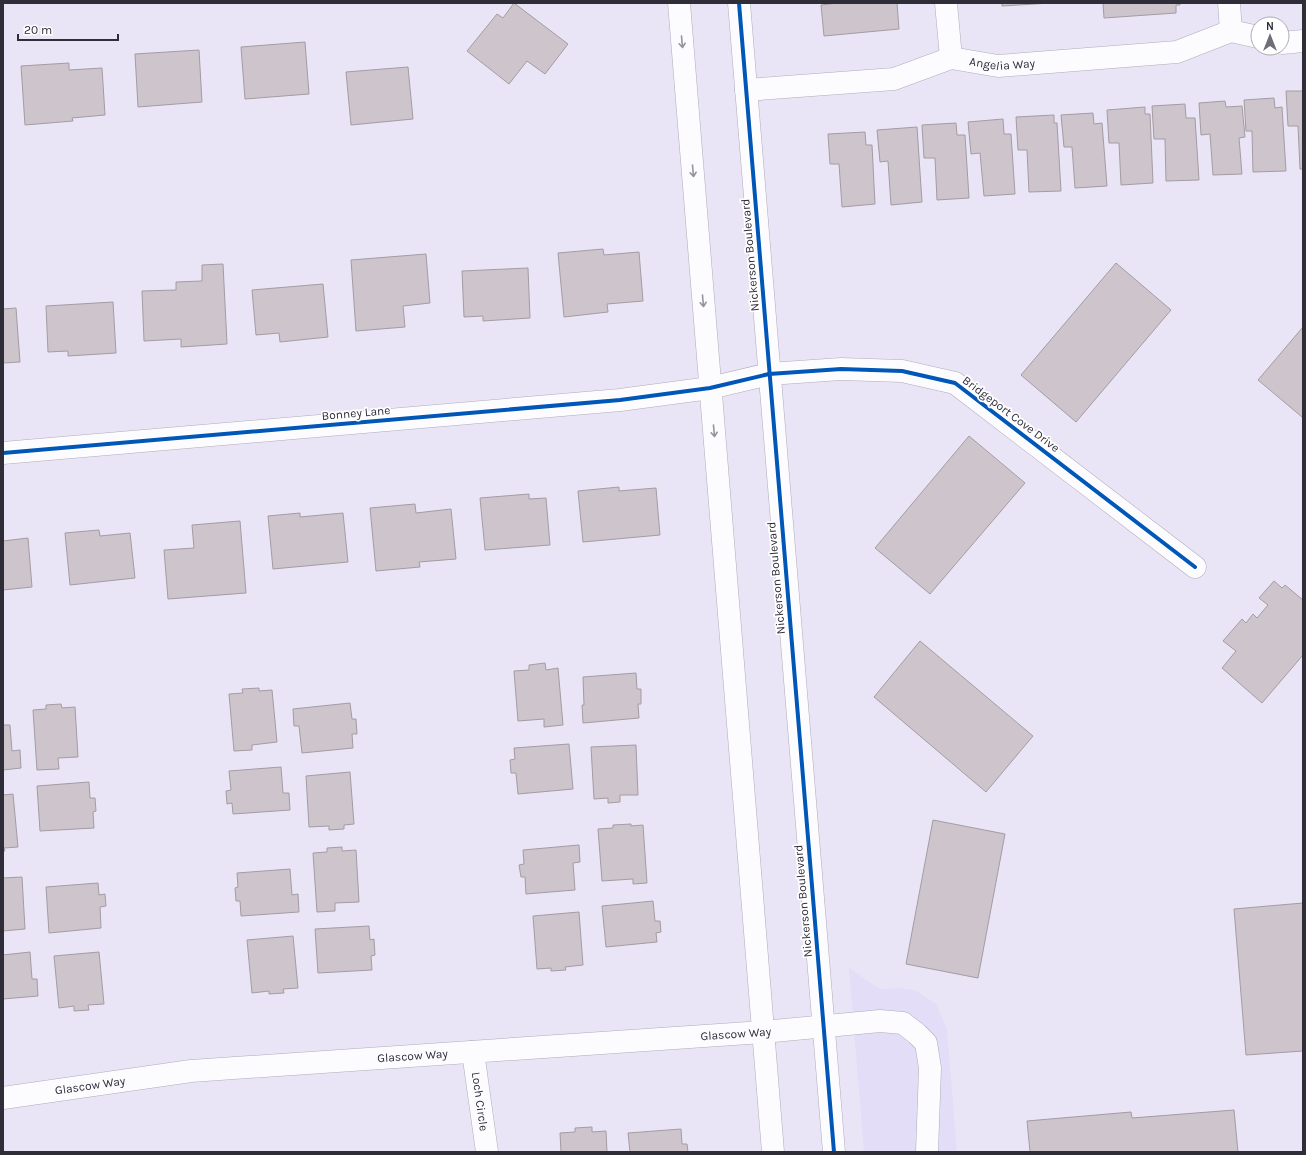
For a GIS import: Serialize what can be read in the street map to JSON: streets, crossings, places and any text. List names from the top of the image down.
{
  "streets": {
    "street": [
      "Angelia Way",
      "Nickerson Boulevard",
      "Bonney Lane",
      "Bridgeport Cove Drive",
      "Glascow Way",
      "Loch Circle"
    ]
  },
  "crossings": [
    ["Angelia Way", "Nickerson Boulevard"],
    ["Nickerson Boulevard", "Bridgeport Cove Drive"],
    ["Nickerson Boulevard", "Glascow Way"],
    ["Bonney Lane", "Bridgeport Cove Drive"],
    ["Glascow Way", "Loch Circle"]
  ],
  "scale_bar": "20 m",
  "north": "top"
}
